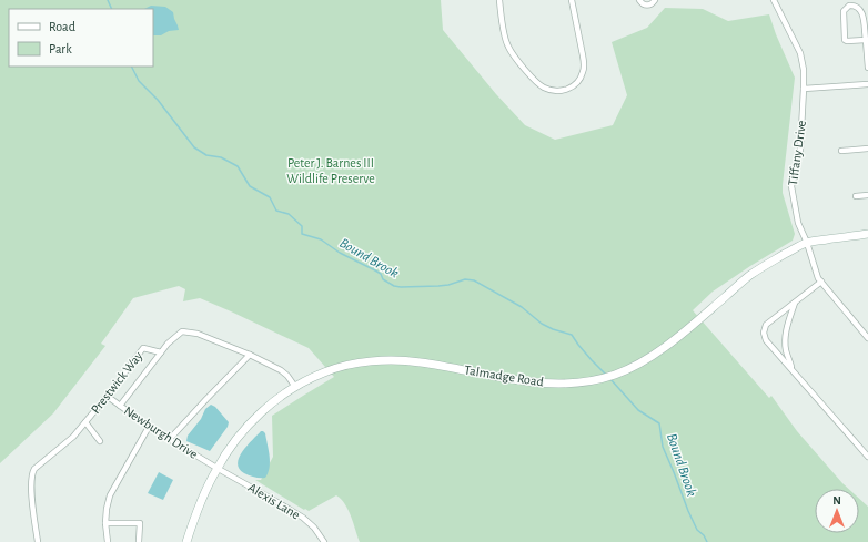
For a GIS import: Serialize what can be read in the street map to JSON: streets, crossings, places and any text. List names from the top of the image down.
{
  "streets": {
    "street": [
      "Tiffany Drive",
      "Talmadge Road",
      "Prestwick Way",
      "Newburgh Drive",
      "Alexis Lane"
    ]
  },
  "crossings": [
    ["Tiffany Drive", "Talmadge Road"],
    ["Talmadge Road", "Prestwick Way"],
    ["Talmadge Road", "Newburgh Drive"],
    ["Talmadge Road", "Alexis Lane"],
    ["Prestwick Way", "Newburgh Drive"],
    ["Newburgh Drive", "Alexis Lane"]
  ],
  "water": ["Bound Brook"],
  "parks": ["Peter J. Barnes III Wildlife Preserve"],
  "legend": ["Road", "Park"],
  "north": "top"
}
